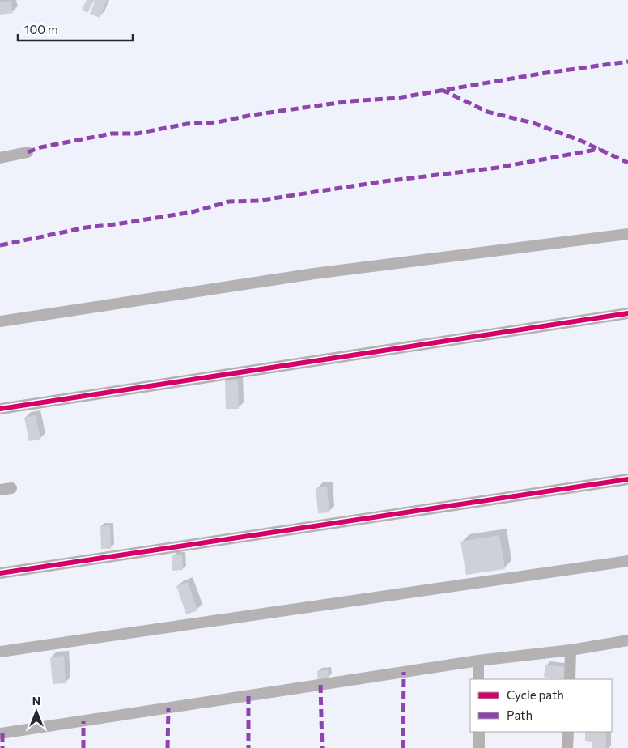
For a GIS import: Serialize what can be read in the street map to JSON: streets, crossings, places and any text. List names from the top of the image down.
{
  "legend": ["Cycle path", "Path"],
  "scale_bar": "100 m",
  "north": "top"
}
